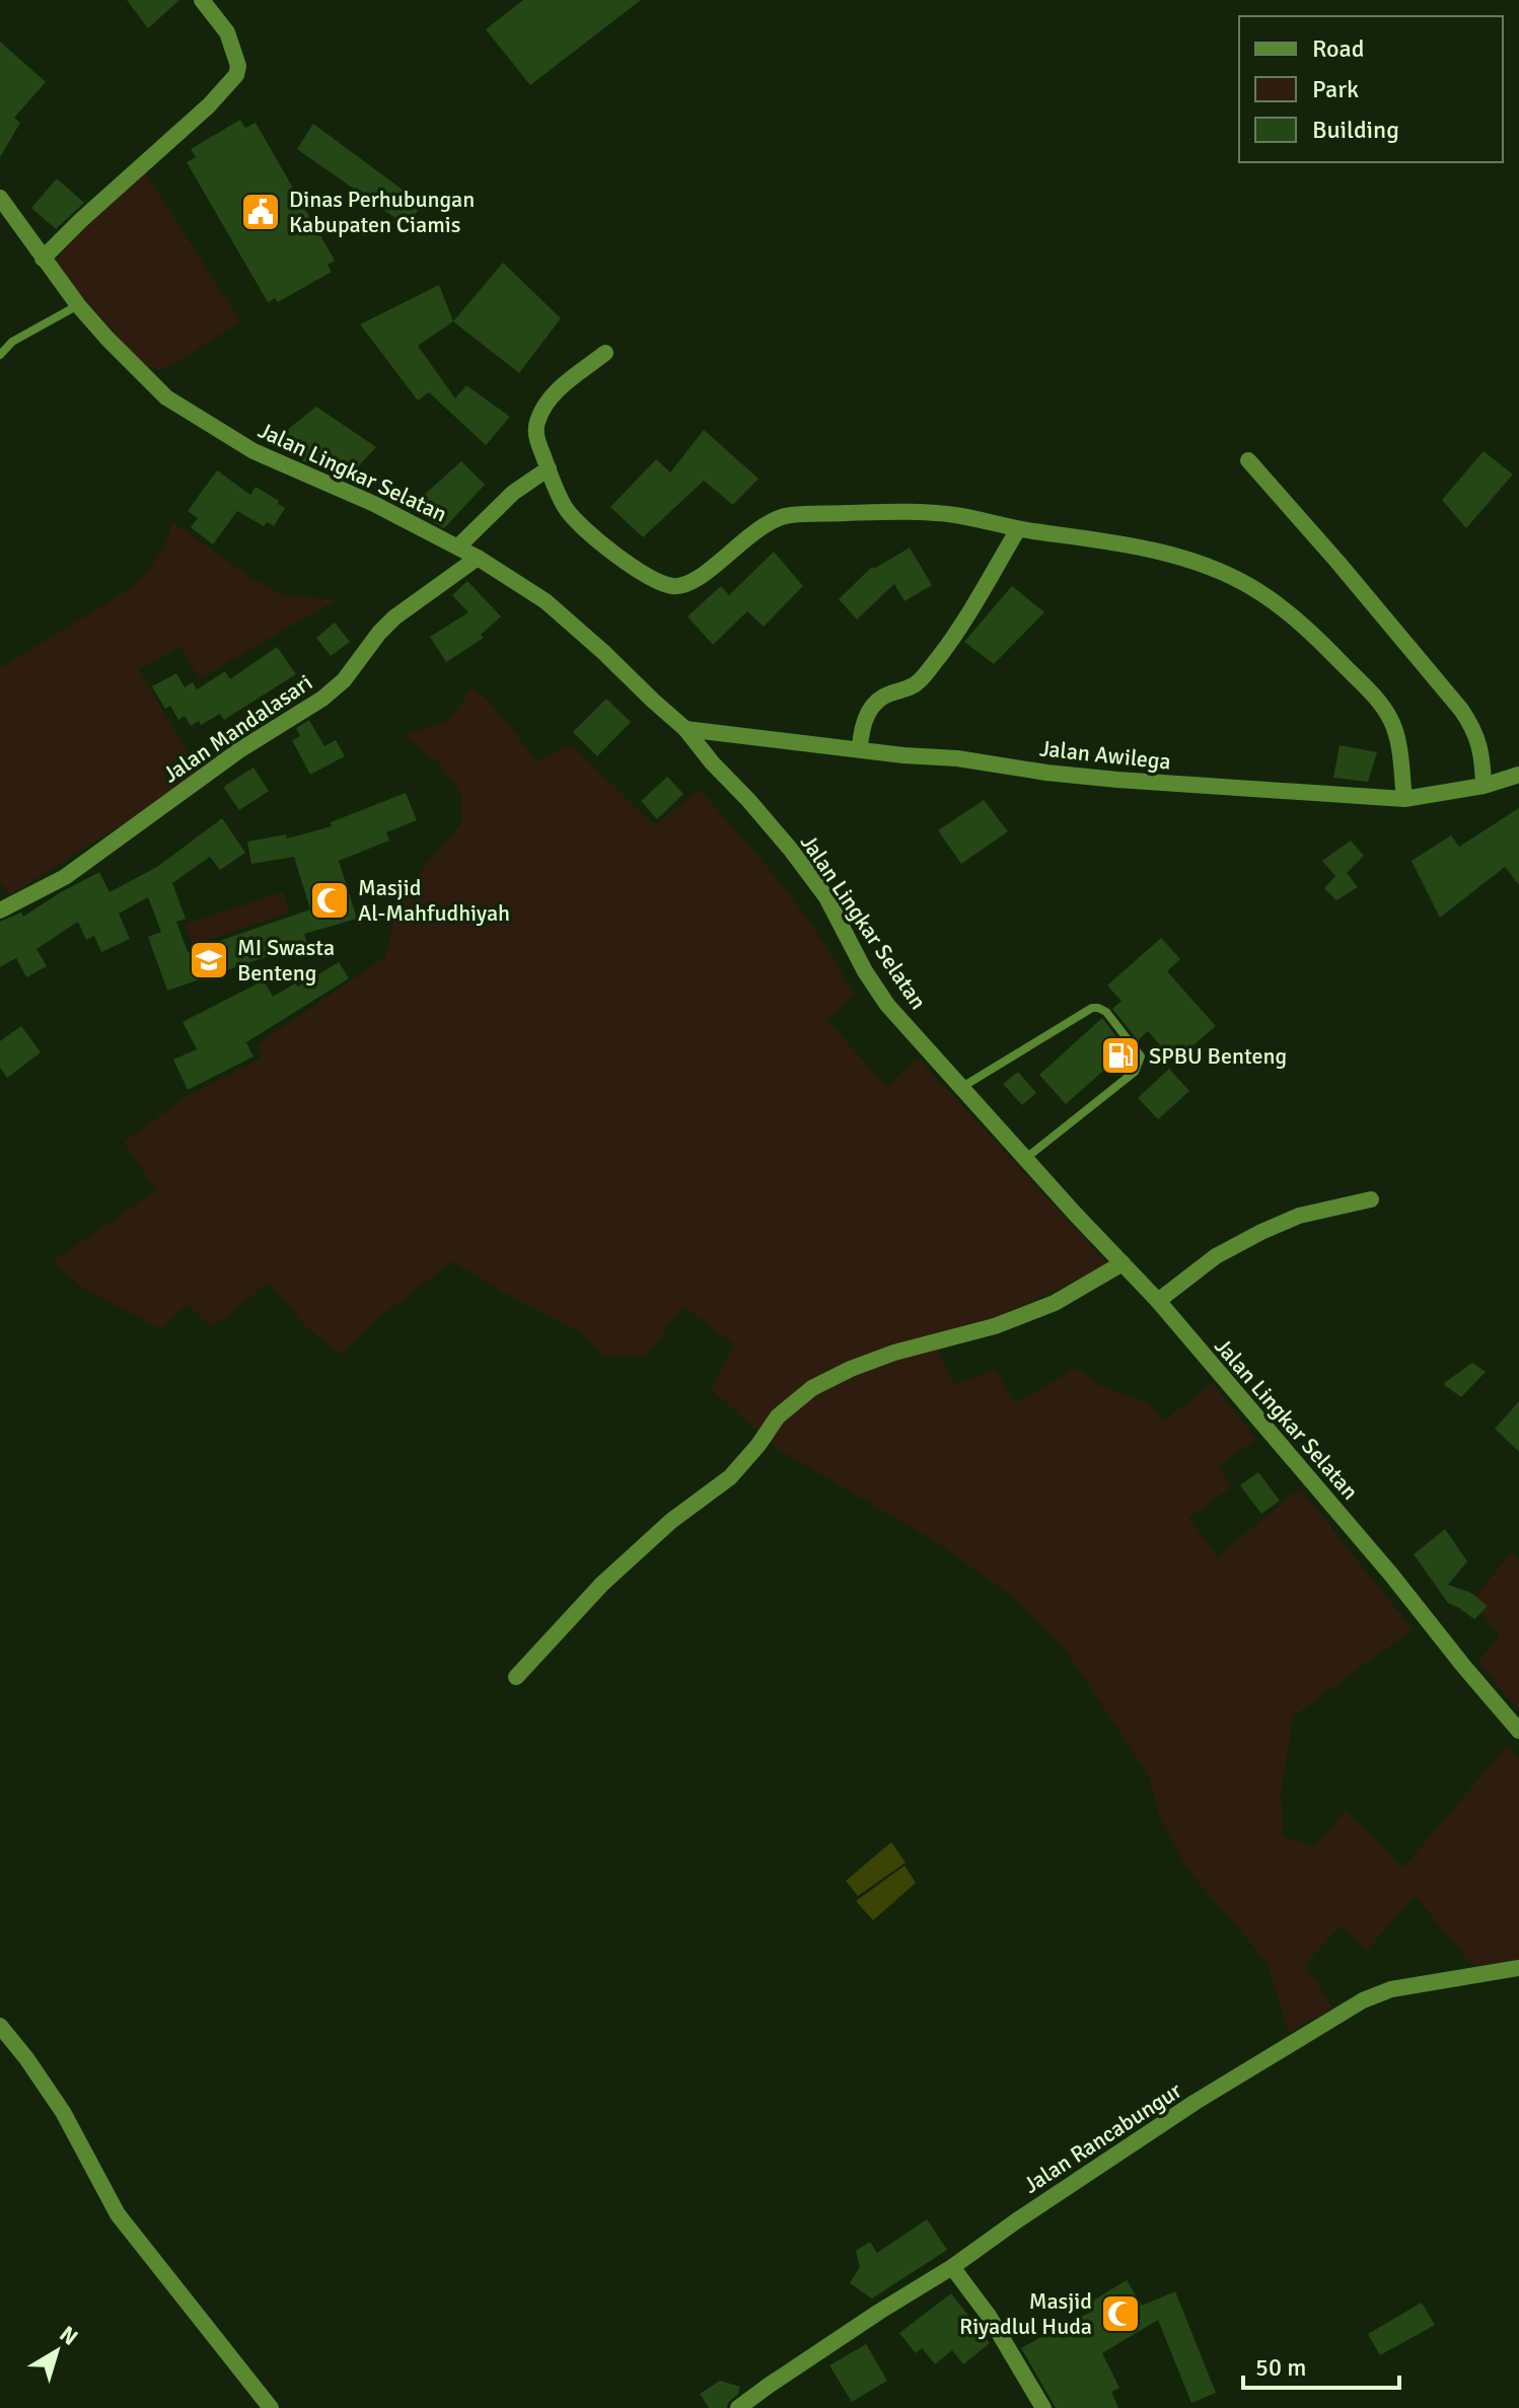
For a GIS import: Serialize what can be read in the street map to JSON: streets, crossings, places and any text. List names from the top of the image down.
{
  "streets": {
    "street": [
      "Jalan Lingkar Selatan",
      "Jalan Mandalasari",
      "Jalan Awilega",
      "Jalan Rancabungur"
    ]
  },
  "crossings": [
    ["Jalan Lingkar Selatan", "Jalan Mandalasari"],
    ["Jalan Lingkar Selatan", "Jalan Awilega"]
  ],
  "places": {
    "public building": ["Dinas Perhubungan Kabupaten Ciamis"],
    "mosque": ["Masjid Al-Mahfudhiyah", "Masjid Riyadlul Huda"],
    "school or university": ["MI Swasta Benteng"],
    "fuel station": ["SPBU Benteng"]
  },
  "legend": ["Road", "Park", "Building"],
  "scale_bar": "50 m",
  "north": "top right"
}
